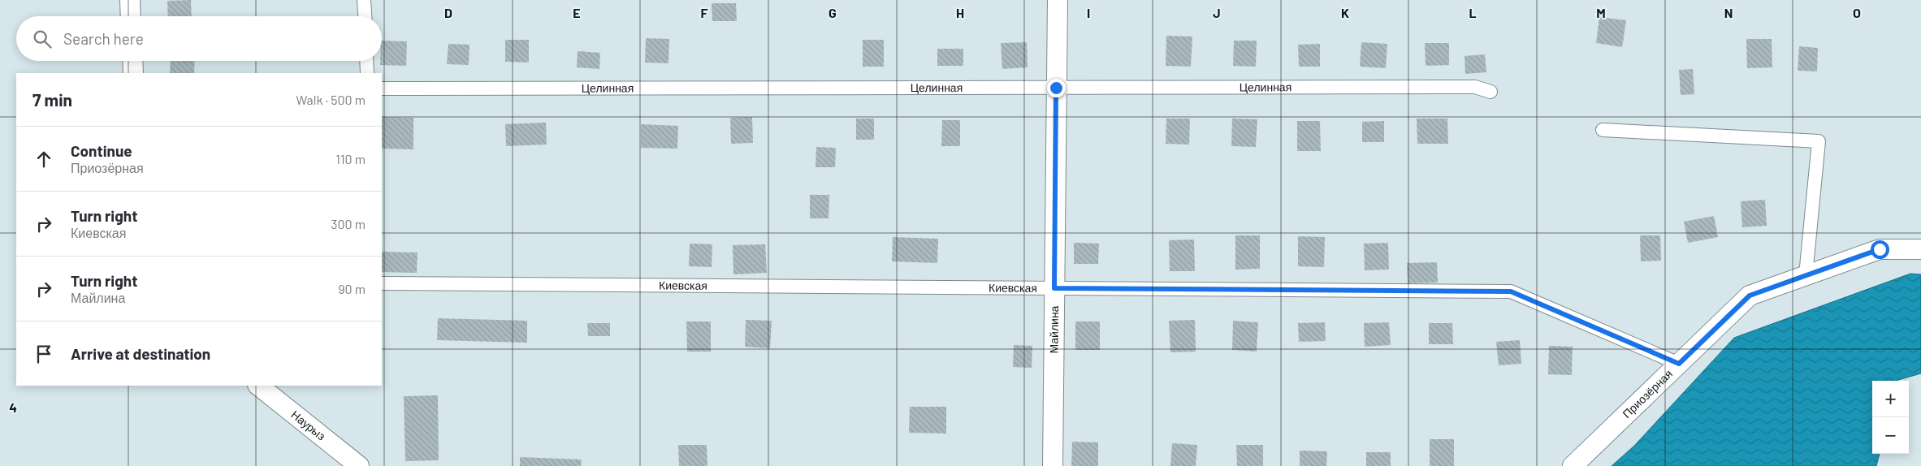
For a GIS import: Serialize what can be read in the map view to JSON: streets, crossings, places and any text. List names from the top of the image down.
{
  "streets": {
    "street": [
      "Целинная",
      "Киевская",
      "Майлина",
      "Приозёрная",
      "Наурыз"
    ]
  },
  "crossings": [
    ["Целинная", "Майлина"],
    ["Киевская", "Майлина"],
    ["Киевская", "Приозёрная"]
  ],
  "page": {
    "search": "Search here",
    "heading": ["7 min", "Walk · 500 m"],
    "list": [
      ["Continue", "Приозёрная", "110 m"],
      ["Turn right", "Киевская", "300 m"],
      ["Turn right", "Майлина", "90 m"],
      "Arrive at destination"
    ],
    "map_buttons": ["+", "−"]
  },
  "grid": {
    "columns": [
      "D",
      "E",
      "F",
      "G",
      "H",
      "I",
      "J",
      "K",
      "L",
      "M",
      "N",
      "O"
    ],
    "rows": ["4"]
  }
}
